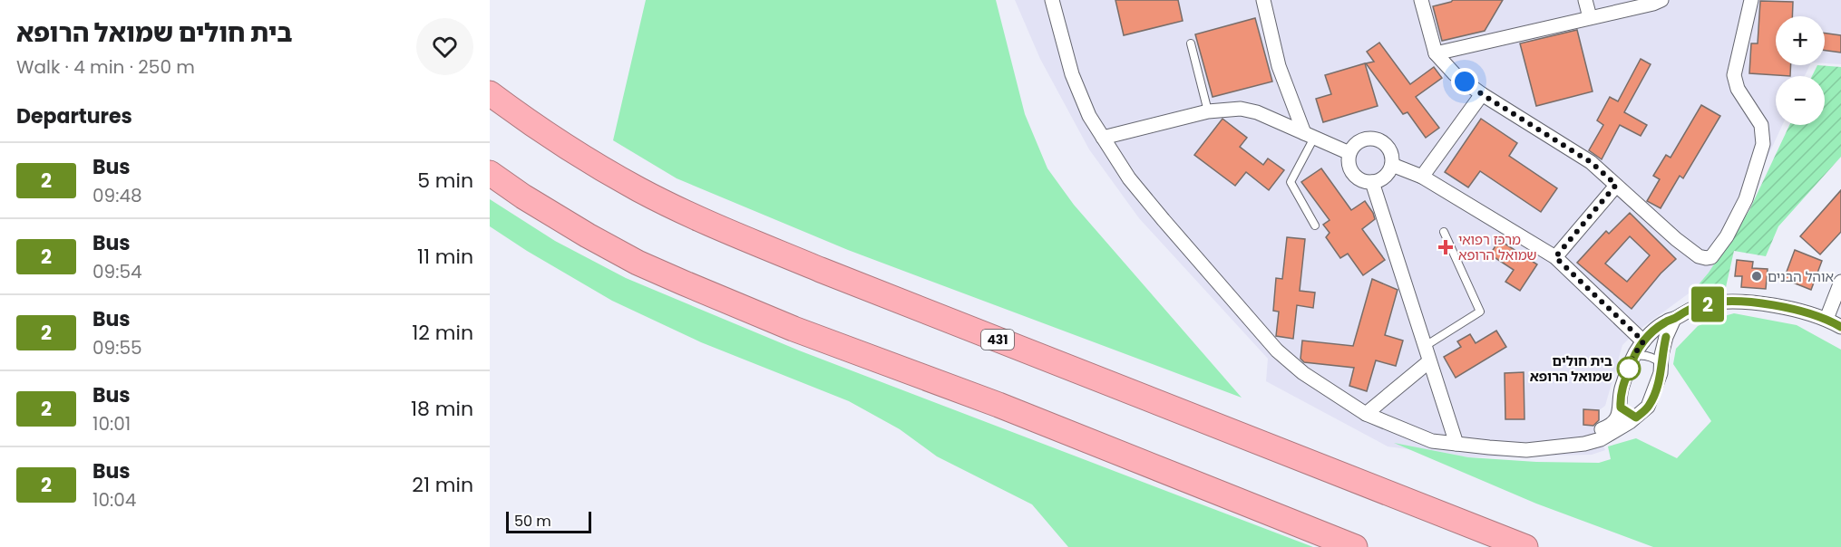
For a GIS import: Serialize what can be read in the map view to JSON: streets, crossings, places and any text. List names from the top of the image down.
{
  "streets": {
    "highway": ["431"]
  },
  "places": {
    "health": ["מרכז רפואי שמואל הרופא"],
    "other": ["אוהל הבנים", "בית חולים שמואל הרופא"]
  },
  "lines": ["bus line 2"],
  "scale_bar": "50 m",
  "page": {
    "heading": [
      ["בית חולים שמואל הרופא", "Walk · 4 min · 250 m"],
      "Departures"
    ],
    "on_map": "2",
    "map_buttons": ["+", "−"],
    "list": [
      {
        "mark": "2",
        "name": "Bus",
        "note": "09:48",
        "value": "5 min"
      },
      {
        "mark": "2",
        "name": "Bus",
        "note": "09:54",
        "value": "11 min"
      },
      {
        "mark": "2",
        "name": "Bus",
        "note": "09:55",
        "value": "12 min"
      },
      {
        "mark": "2",
        "name": "Bus",
        "note": "10:01",
        "value": "18 min"
      },
      {
        "mark": "2",
        "name": "Bus",
        "note": "10:04",
        "value": "21 min"
      }
    ],
    "scale": "50 m"
  }
}
